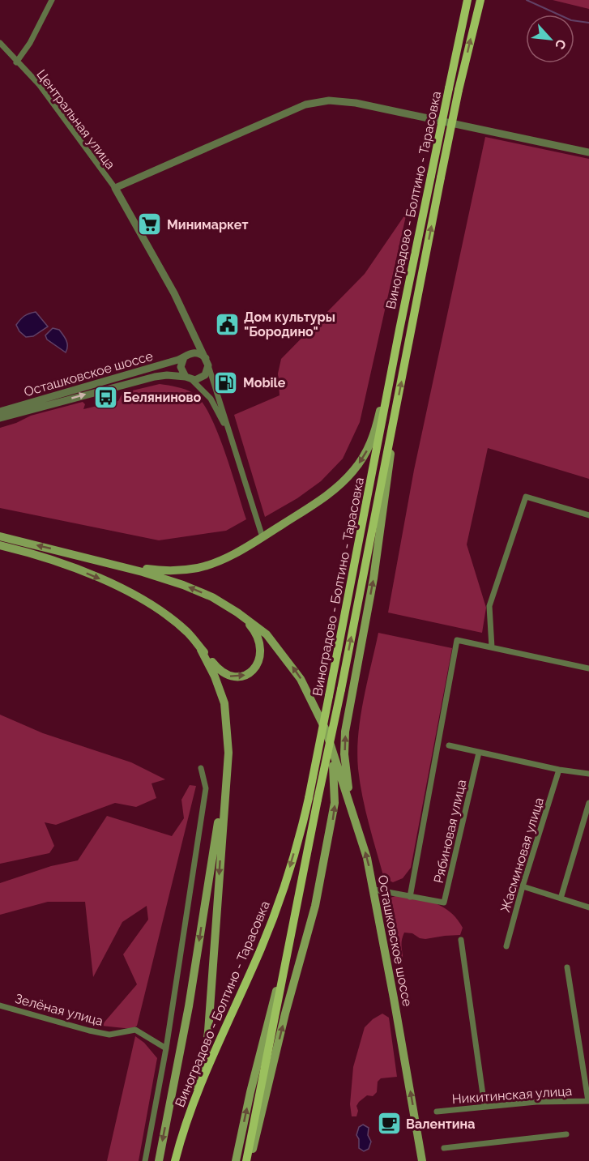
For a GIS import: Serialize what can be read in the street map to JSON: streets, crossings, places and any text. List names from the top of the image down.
{
  "streets": {
    "main road": ["Виноградово - Болтино - Тарасовка", "Осташковское шоссе"],
    "street": [
      "Центральная улица",
      "Рябиновая улица",
      "Жасминовая улица",
      "Зелёная улица",
      "Никитинская улица"
    ]
  },
  "crossings": [
    ["Осташковское шоссе", "Рябиновая улица"]
  ],
  "places": {
    "supermarket": ["Минимаркет"],
    "public building": ["Дом культуры \"Бородино\""],
    "fuel station": ["Mobile"],
    "bus stop": ["Беляниново"],
    "cafe": ["Валентина"]
  },
  "north": "bottom right"
}
